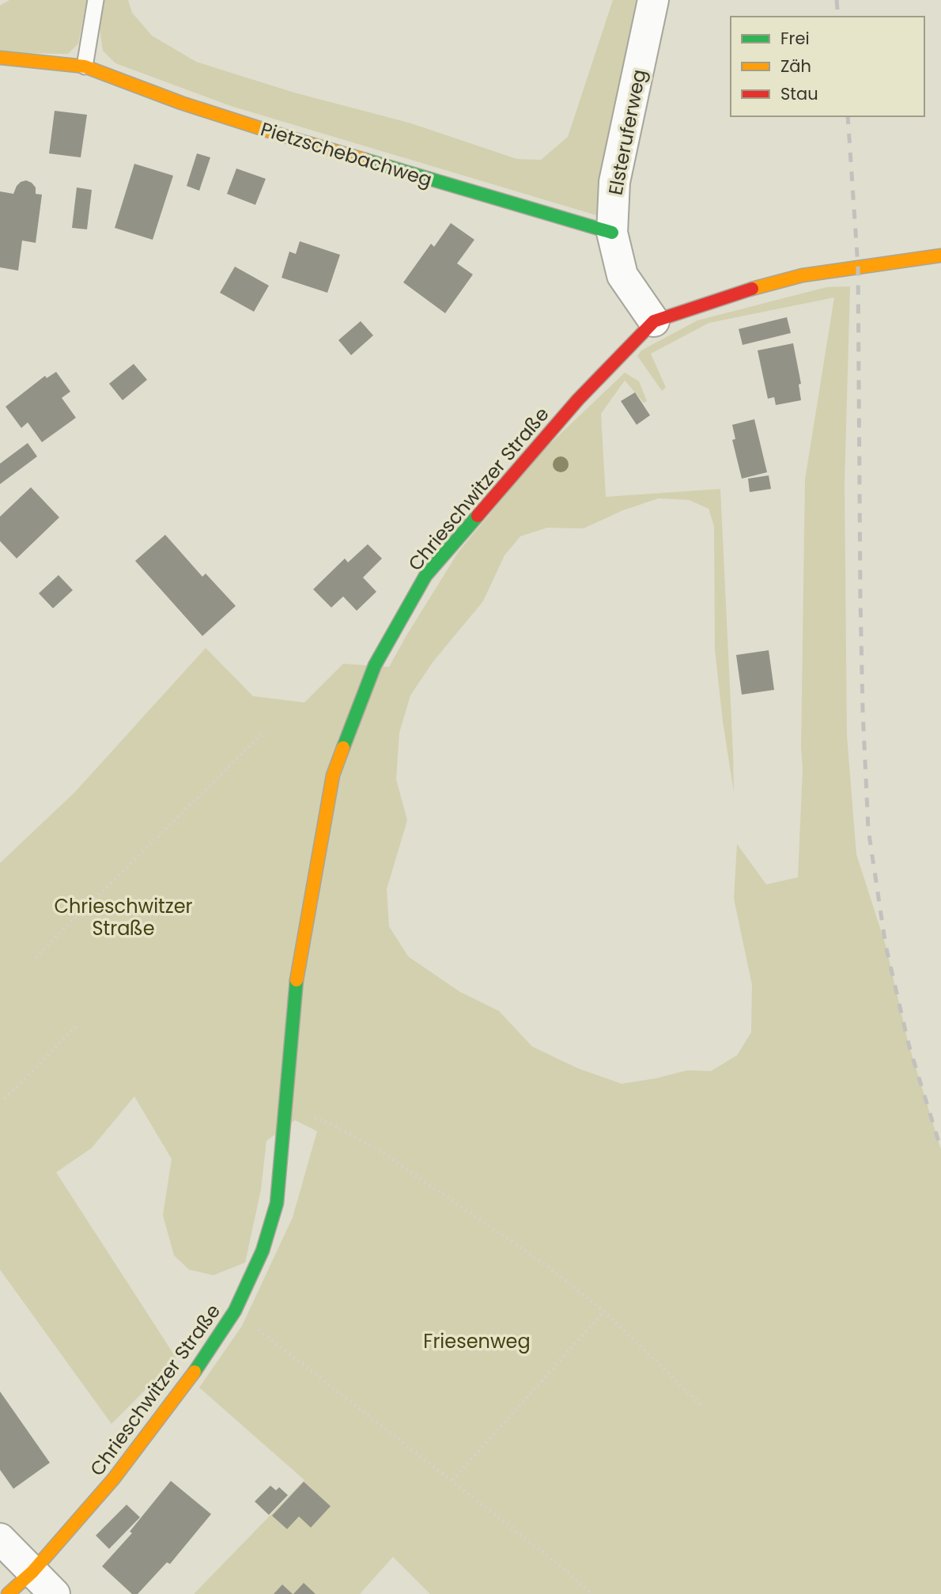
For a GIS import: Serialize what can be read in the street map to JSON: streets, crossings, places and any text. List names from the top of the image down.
{
  "streets": {
    "street": ["Elsteruferweg", "Pietzschebachweg", "Chrieschwitzer Straße"]
  },
  "crossings": [
    ["Elsteruferweg", "Pietzschebachweg"],
    ["Elsteruferweg", "Chrieschwitzer Straße"]
  ],
  "parks": ["Chrieschwitzer Straße", "Friesenweg"],
  "legend": ["Frei", "Zäh", "Stau"]
}
